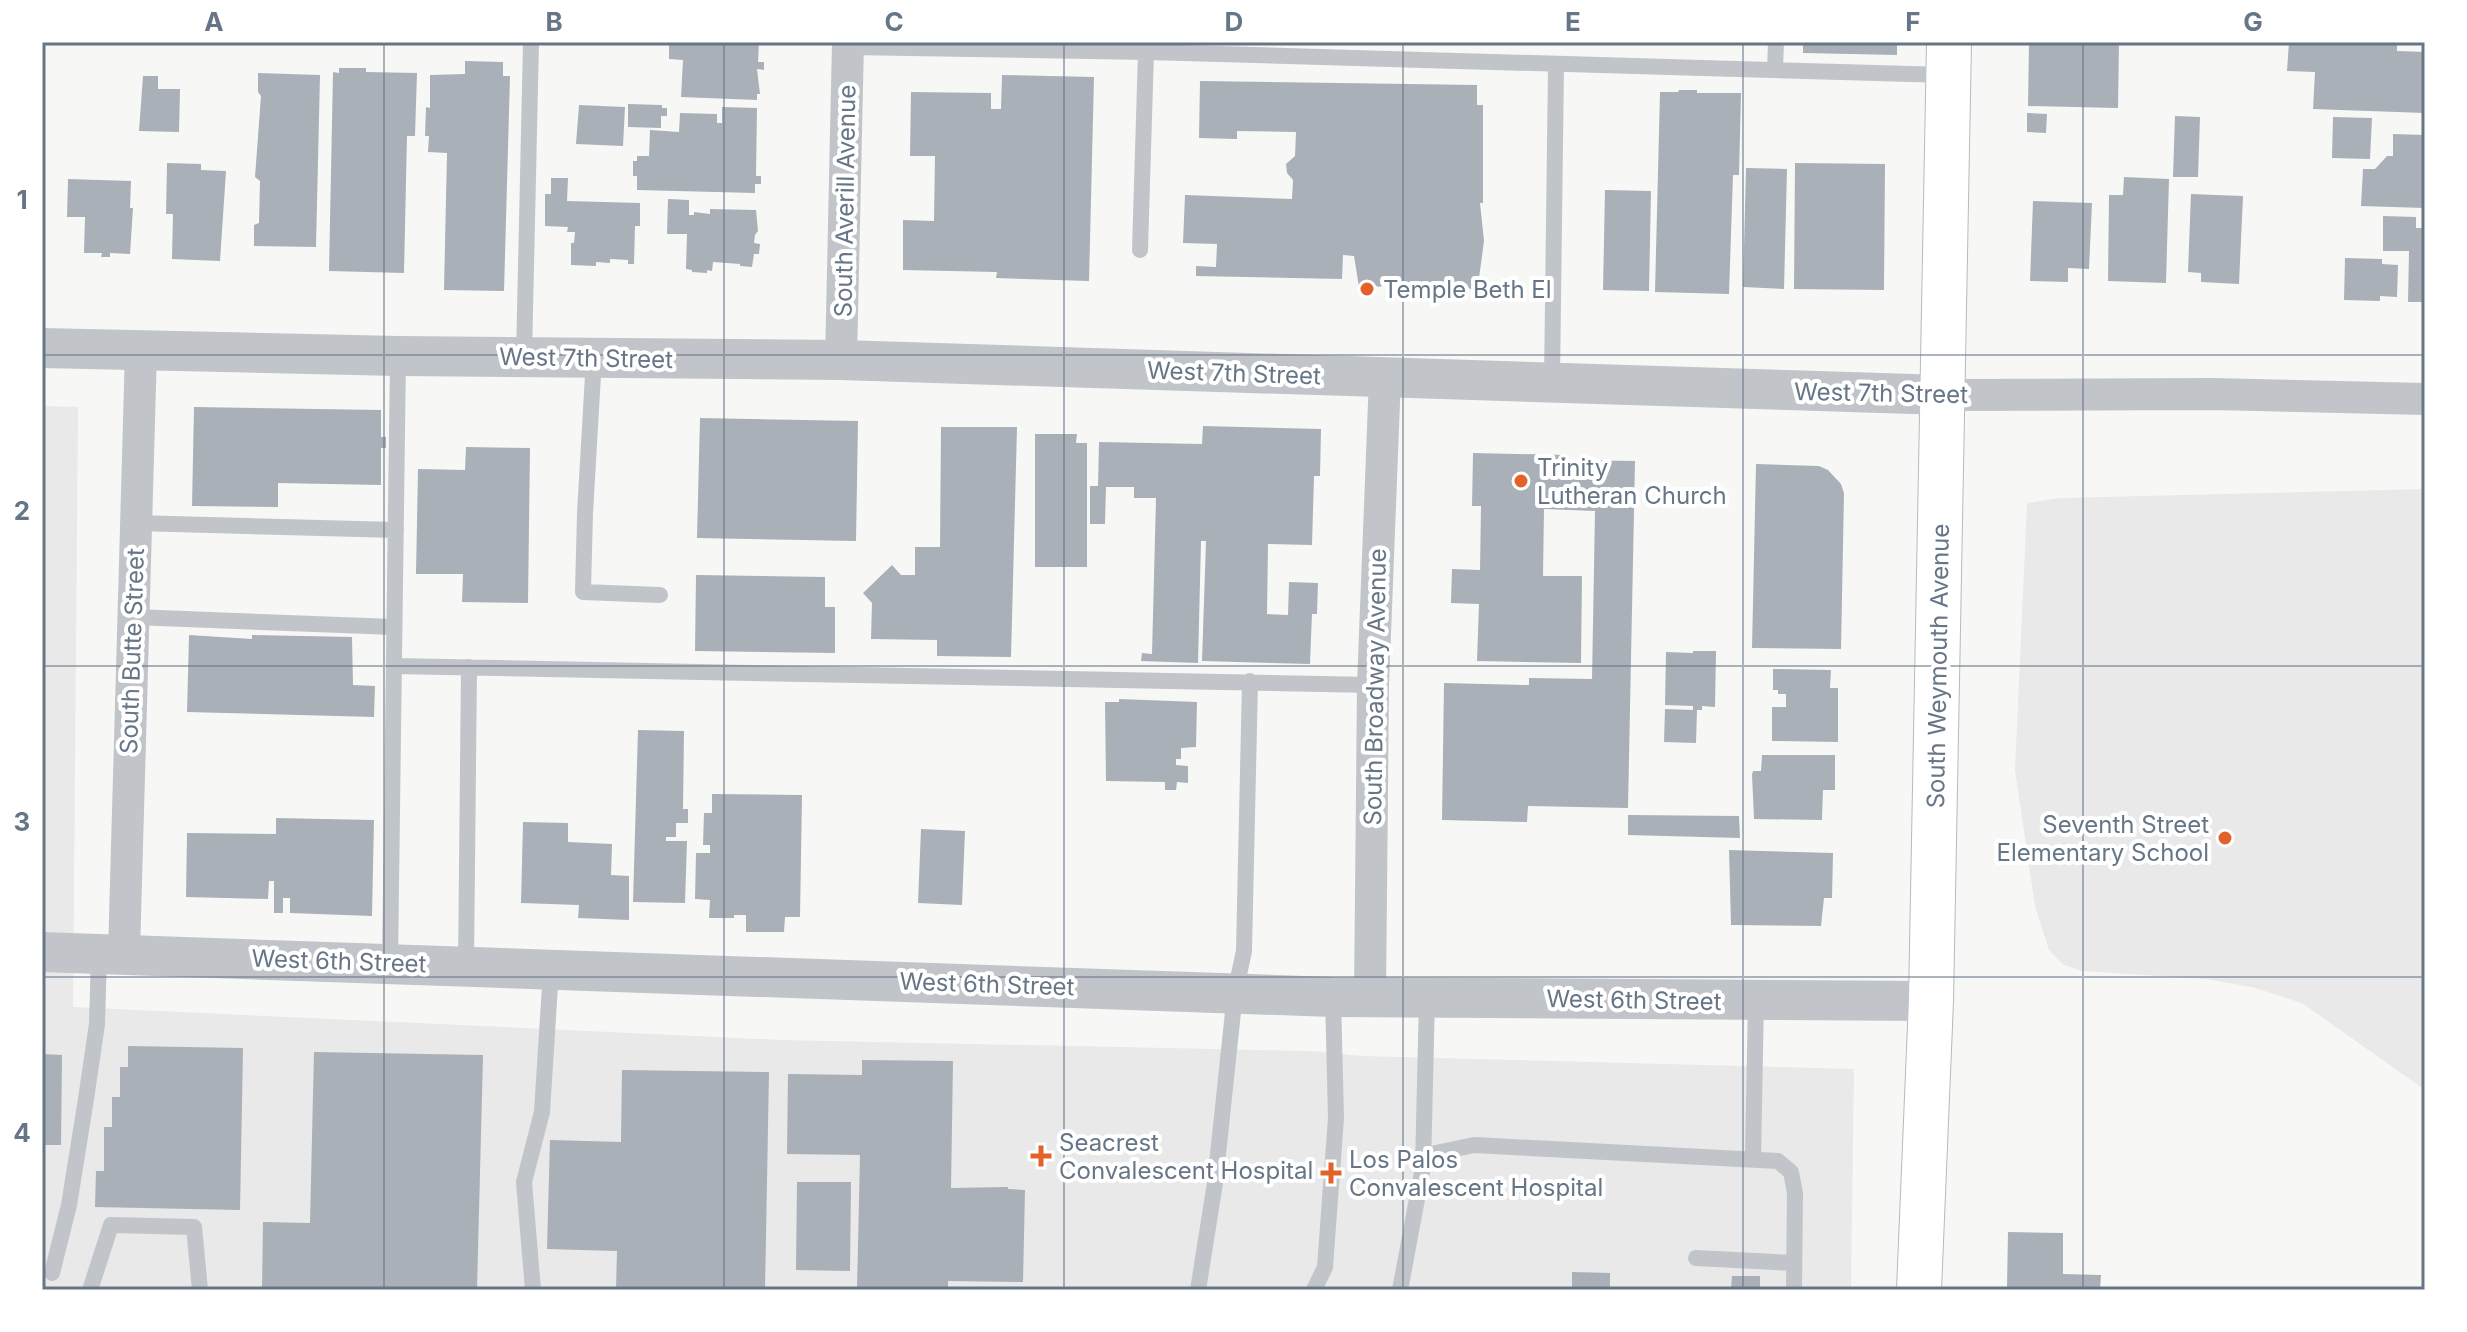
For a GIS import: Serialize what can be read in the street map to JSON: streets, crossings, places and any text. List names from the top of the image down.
{
  "streets": {
    "main road": ["South Weymouth Avenue"],
    "street": [
      "South Averill Avenue",
      "West 7th Street",
      "South Butte Street",
      "South Broadway Avenue",
      "West 6th Street"
    ]
  },
  "crossings": [
    ["South Averill Avenue", "West 7th Street"],
    ["West 7th Street", "South Butte Street"],
    ["West 7th Street", "South Weymouth Avenue"],
    ["West 7th Street", "South Broadway Avenue"],
    ["South Butte Street", "West 6th Street"],
    ["South Weymouth Avenue", "West 6th Street"],
    ["South Broadway Avenue", "West 6th Street"]
  ],
  "places": {
    "other": ["Temple Beth El", "Trinity Lutheran Church", "Seventh Street Elementary School"],
    "health": ["Seacrest Convalescent Hospital", "Los Palos Convalescent Hospital"]
  },
  "grid": {
    "columns": [
      "A",
      "B",
      "C",
      "D",
      "E",
      "F",
      "G"
    ],
    "rows": [
      "1",
      "2",
      "3",
      "4"
    ]
  }
}
